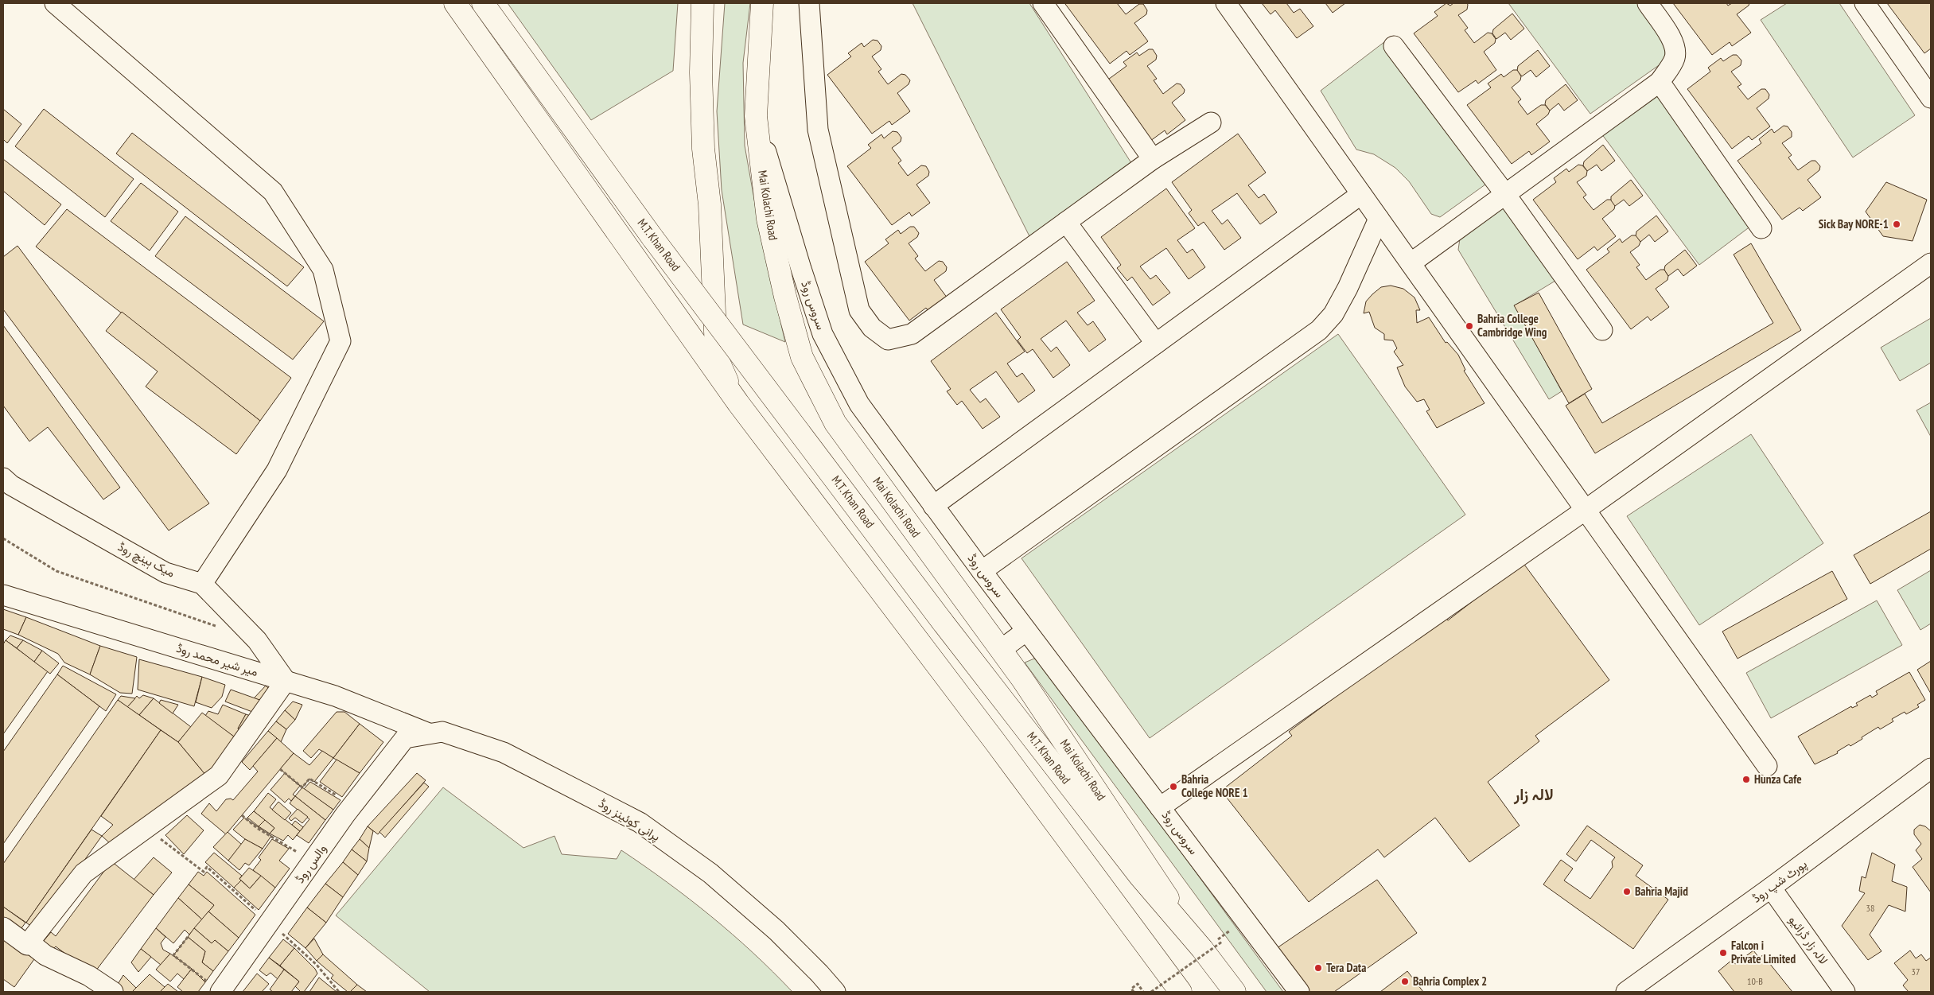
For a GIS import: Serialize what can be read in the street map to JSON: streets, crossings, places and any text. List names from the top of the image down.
{
  "streets": {
    "main road": ["Mai Kolachi Road", "M.T. Khan Road"],
    "street": [
      "سروس روڈ",
      "میک ہینچ روڈ",
      "میر شیر محمد روڈ",
      "پرانی کوئینز روڈ",
      "والس روڈ",
      "پورٹ شپ روڈ",
      "لالہ زار ڈرائیو"
    ]
  },
  "crossings": [
    ["Mai Kolachi Road", "M.T. Khan Road"],
    ["Mai Kolachi Road", "سروس روڈ"],
    ["میک ہینچ روڈ", "میر شیر محمد روڈ"],
    ["میر شیر محمد روڈ", "پرانی کوئینز روڈ"],
    ["پرانی کوئینز روڈ", "والس روڈ"],
    ["پورٹ شپ روڈ", "لالہ زار ڈرائیو"]
  ],
  "districts": ["لالہ زار"],
  "places": [
    "Sick Bay NORE-1",
    "Bahria College Cambridge Wing",
    "Hunza Cafe",
    "Bahria College NORE 1",
    "Bahria Majid",
    "Falcon i Private Limited",
    "Tera Data",
    "Bahria Complex 2"
  ],
  "house_numbers": ["38", "37", "10-B"]
}
